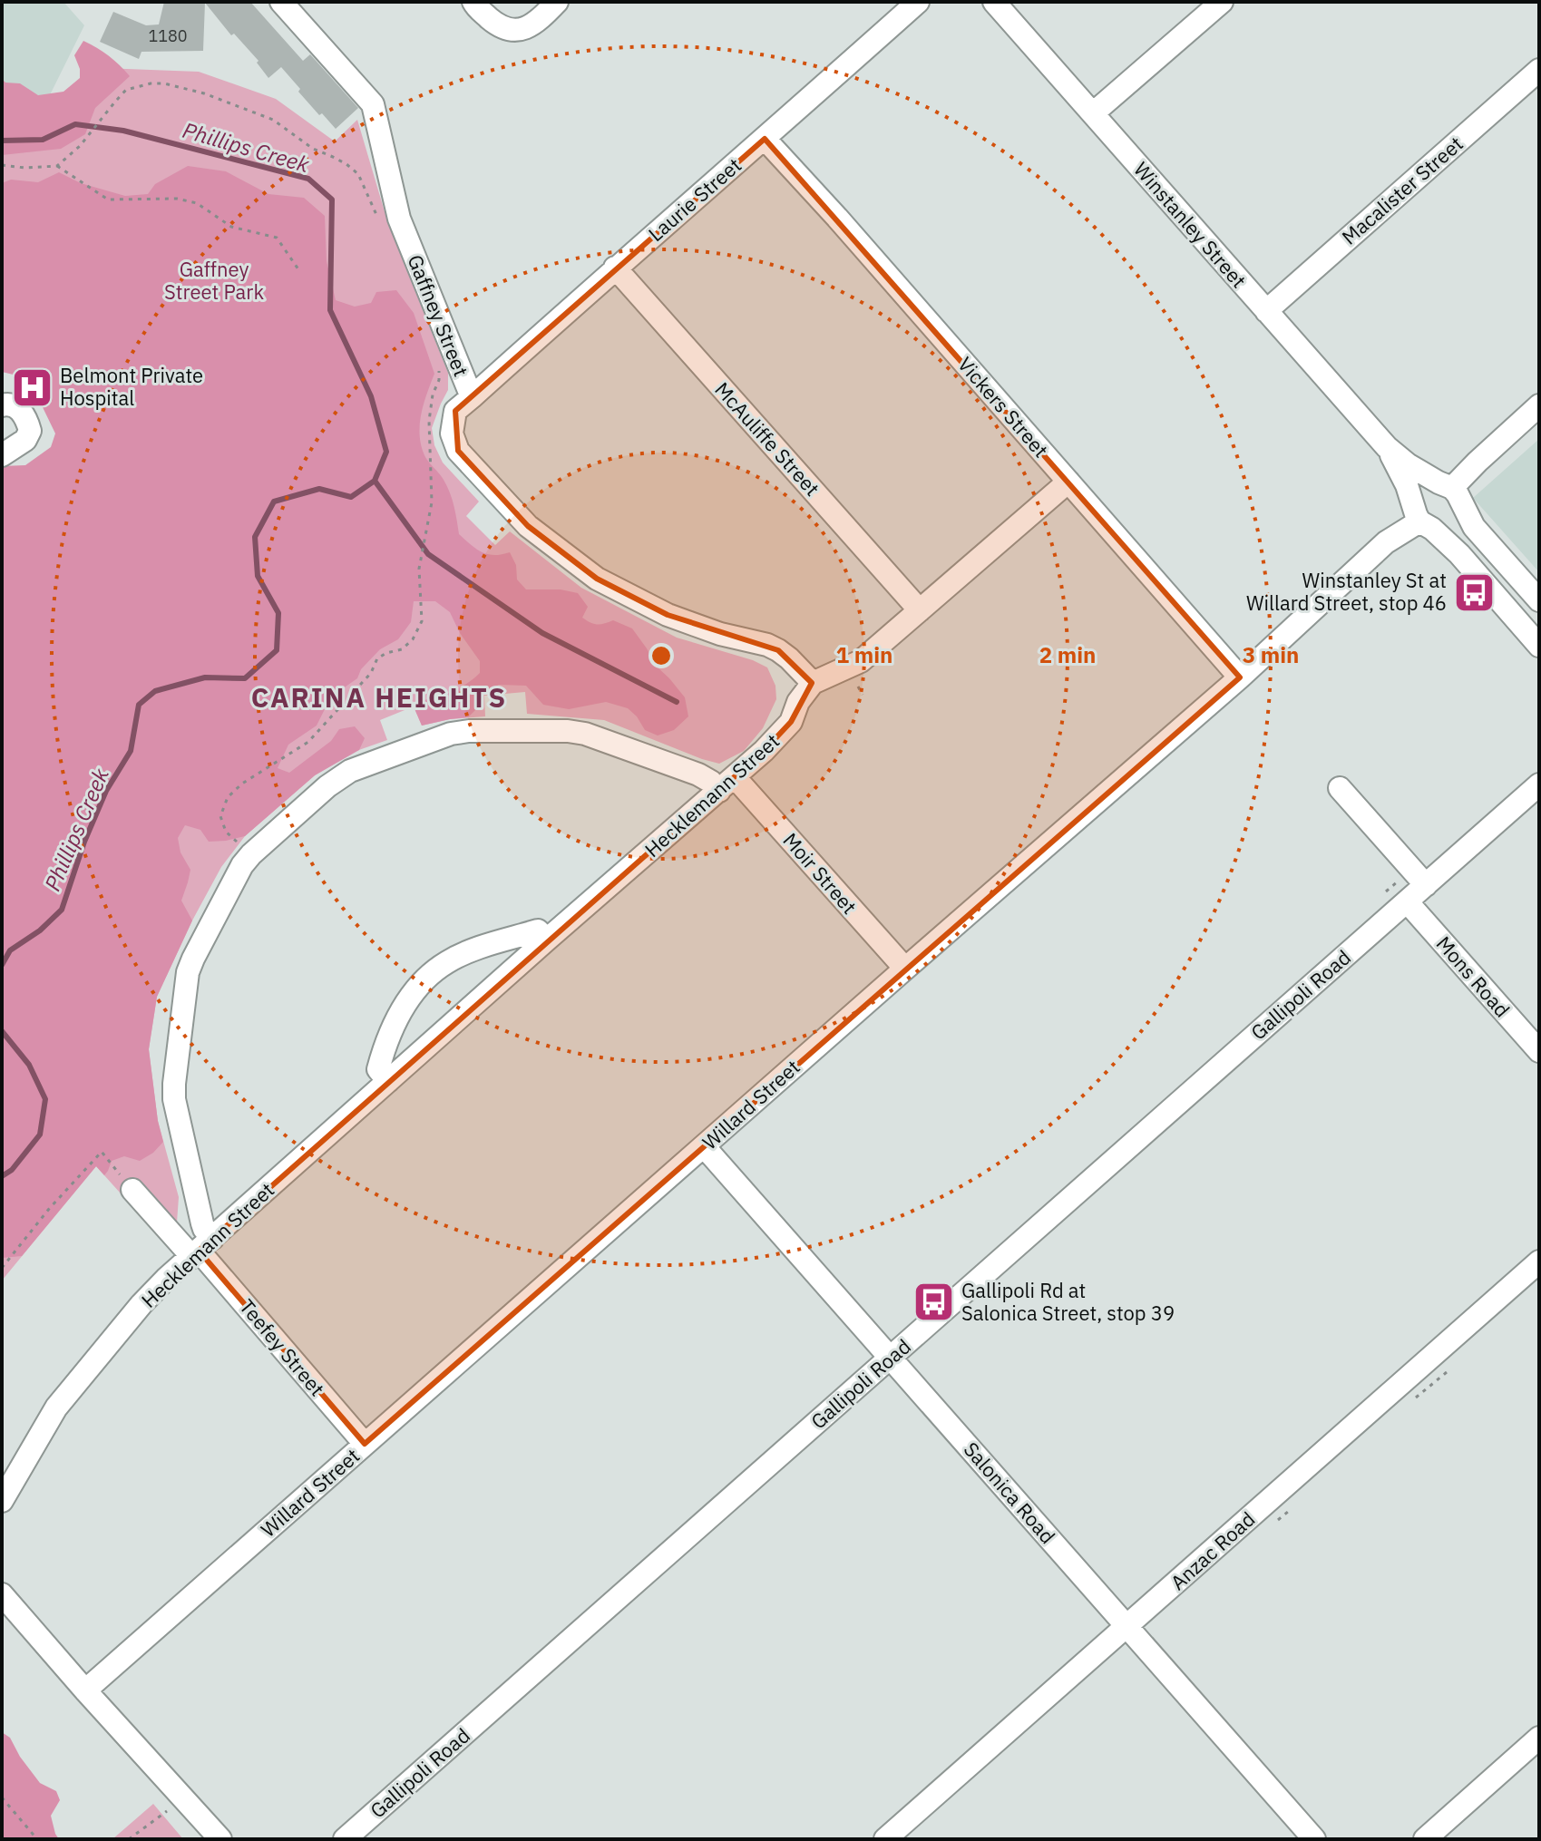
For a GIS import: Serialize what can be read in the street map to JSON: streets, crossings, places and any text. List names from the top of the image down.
{
  "streets": {
    "street": [
      "Macalister Street",
      "Laurie Street",
      "Winstanley Street",
      "Gaffney Street",
      "Vickers Street",
      "McAuliffe Street",
      "Hecklemann Street",
      "Moir Street",
      "Mons Road",
      "Gallipoli Road",
      "Willard Street",
      "Teefey Street",
      "Salonica Road",
      "Anzac Road"
    ]
  },
  "crossings": [
    ["Macalister Street", "Winstanley Street"],
    ["Laurie Street", "Gaffney Street"],
    ["Laurie Street", "Vickers Street"],
    ["Laurie Street", "McAuliffe Street"],
    ["Winstanley Street", "Willard Street"],
    ["Gaffney Street", "Hecklemann Street"],
    ["Vickers Street", "Willard Street"],
    ["Hecklemann Street", "Moir Street"],
    ["Hecklemann Street", "Teefey Street"],
    ["Moir Street", "Willard Street"],
    ["Moir Street", "Teefey Street"],
    ["Mons Road", "Gallipoli Road"],
    ["Gallipoli Road", "Salonica Road"],
    ["Willard Street", "Teefey Street"],
    ["Willard Street", "Salonica Road"],
    ["Salonica Road", "Anzac Road"]
  ],
  "districts": ["CARINA HEIGHTS"],
  "water": ["Phillips Creek"],
  "parks": ["Gaffney Street Park"],
  "places": {
    "hospital": ["Belmont Private Hospital"],
    "bus stop": ["Winstanley St at Willard Street, stop 46", "Gallipoli Rd at Salonica Street, stop 39"]
  },
  "house_numbers": ["1180"],
  "rings": ["1 min", "2 min", "3 min"]
}
